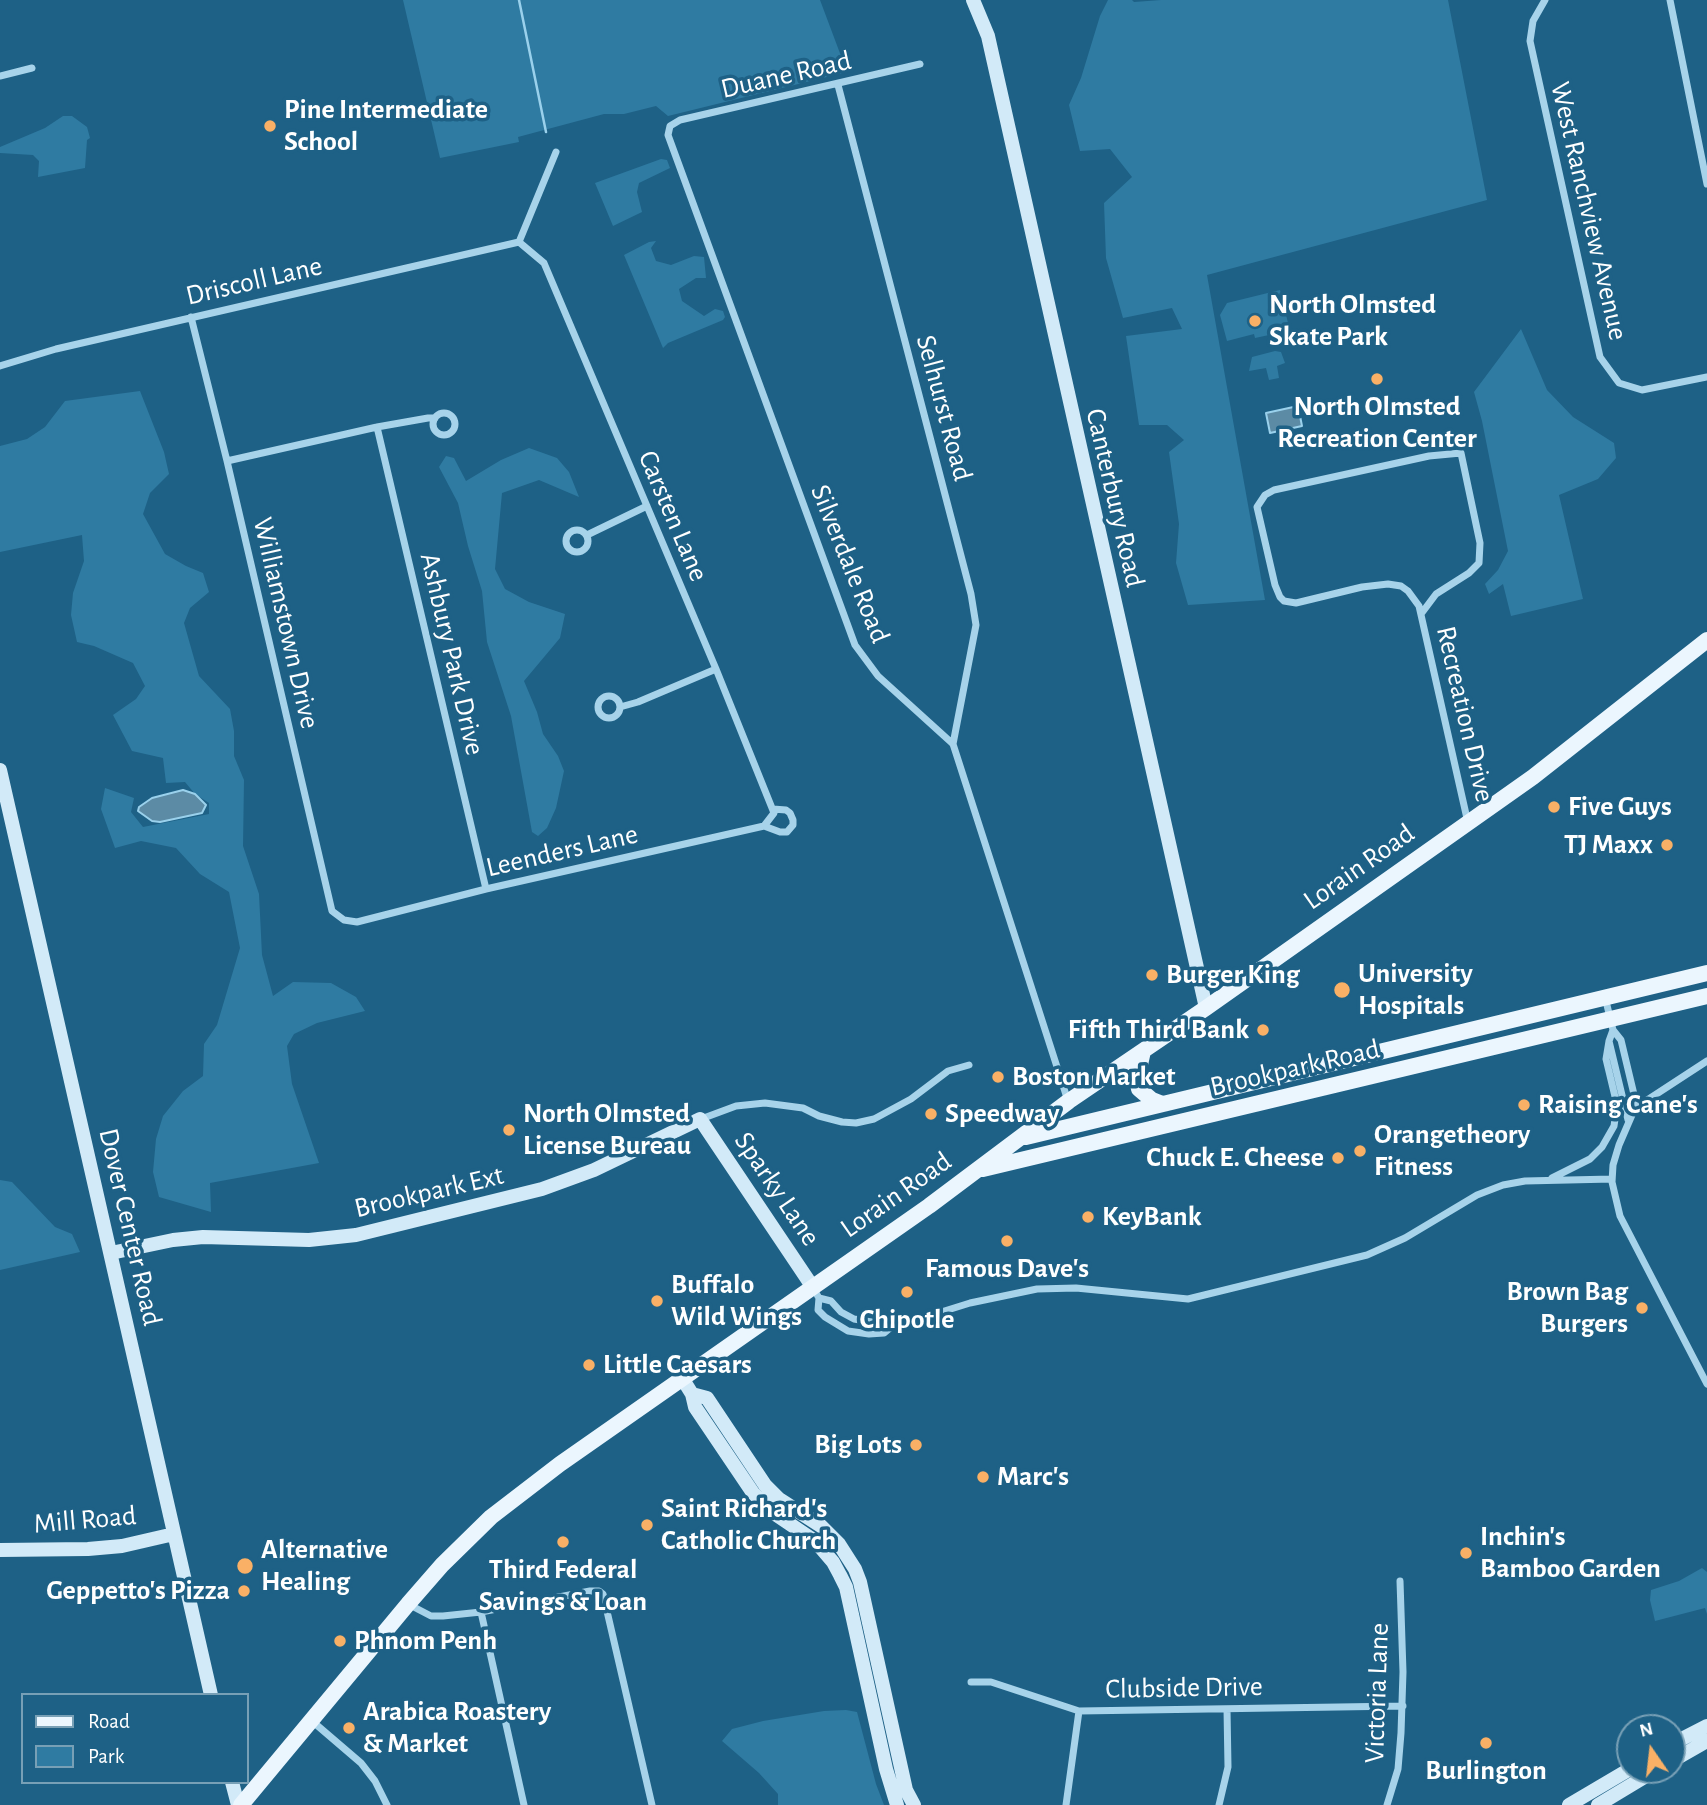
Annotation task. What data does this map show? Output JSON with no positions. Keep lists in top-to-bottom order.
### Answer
{
  "streets": {
    "main road": ["Lorain Road", "Brookpark Road"],
    "street": [
      "Duane Road",
      "West Ranchview Avenue",
      "Driscoll Lane",
      "Selhurst Road",
      "Canterbury Road",
      "Carsten Lane",
      "Silverdale Road",
      "Williamstown Drive",
      "Ashbury Park Drive",
      "Recreation Drive",
      "Leenders Lane",
      "Sparky Lane",
      "Brookpark Ext",
      "Dover Center Road",
      "Mill Road",
      "Clubside Drive",
      "Victoria Lane"
    ]
  },
  "crossings": [
    ["Duane Road", "Selhurst Road"],
    ["Duane Road", "Silverdale Road"],
    ["Driscoll Lane", "Carsten Lane"],
    ["Driscoll Lane", "Williamstown Drive"],
    ["Selhurst Road", "Silverdale Road"],
    ["Canterbury Road", "Lorain Road"],
    ["Carsten Lane", "Leenders Lane"],
    ["Silverdale Road", "Lorain Road"],
    ["Williamstown Drive", "Leenders Lane"],
    ["Ashbury Park Drive", "Leenders Lane"],
    ["Recreation Drive", "Lorain Road"],
    ["Lorain Road", "Brookpark Road"],
    ["Lorain Road", "Sparky Lane"],
    ["Sparky Lane", "Brookpark Ext"],
    ["Brookpark Ext", "Dover Center Road"],
    ["Dover Center Road", "Mill Road"],
    ["Clubside Drive", "Victoria Lane"]
  ],
  "places": [
    "Pine Intermediate School",
    "North Olmsted Skate Park",
    "North Olmsted Recreation Center",
    "Five Guys",
    "TJ Maxx",
    "Burger King",
    "University Hospitals",
    "Fifth Third Bank",
    "Boston Market",
    "Raising Cane's",
    "Speedway",
    "North Olmsted License Bureau",
    "Orangetheory Fitness",
    "Chuck E. Cheese",
    "KeyBank",
    "Famous Dave's",
    "Chipotle",
    "Buffalo Wild Wings",
    "Brown Bag Burgers",
    "Little Caesars",
    "Big Lots",
    "Marc's",
    "Saint Richard's Catholic Church",
    "Third Federal Savings & Loan",
    "Inchin's Bamboo Garden",
    "Alternative Healing",
    "Geppetto's Pizza",
    "Phnom Penh",
    "Arabica Roastery & Market",
    "Burlington"
  ],
  "legend": ["Road", "Park"],
  "north": "top"
}
